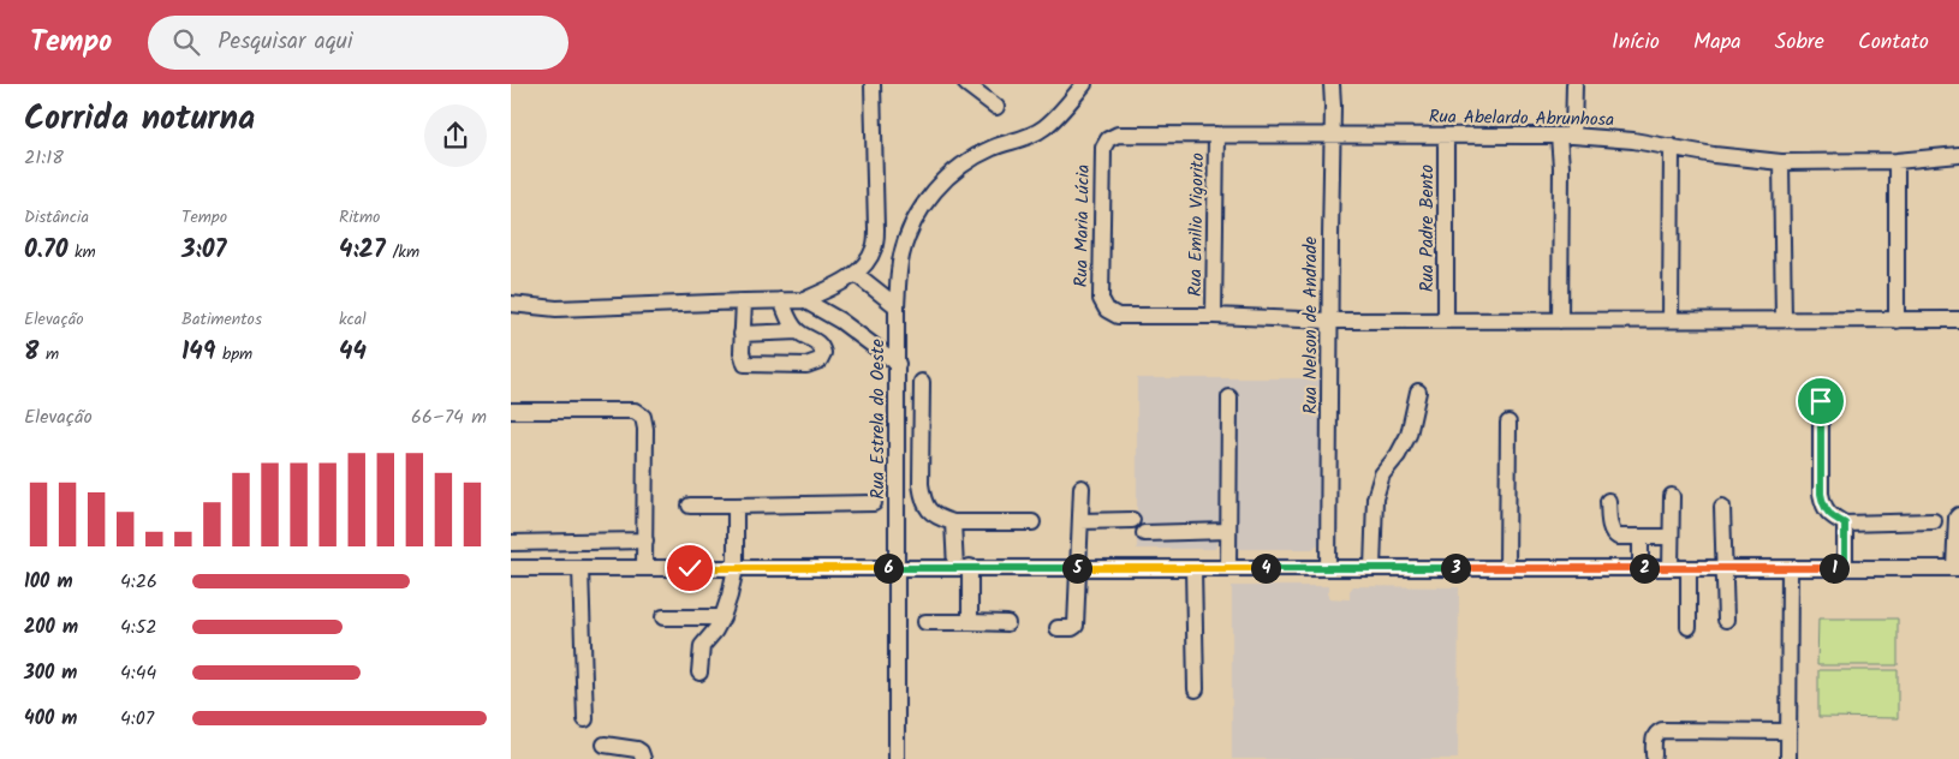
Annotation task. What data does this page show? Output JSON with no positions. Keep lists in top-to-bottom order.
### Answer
{
  "streets": {
    "street": [
      "Rua Abelardo Abrunhosa",
      "Rua Emilio Vigorito",
      "Rua Maria Lúcia",
      "Rua Padre Bento",
      "Rua Nelson de Andrade",
      "Rua Estrela do Oeste"
    ]
  },
  "crossings": [
    ["Rua Abelardo Abrunhosa", "Rua Emilio Vigorito"],
    ["Rua Abelardo Abrunhosa", "Rua Maria Lúcia"],
    ["Rua Abelardo Abrunhosa", "Rua Padre Bento"],
    ["Rua Abelardo Abrunhosa", "Rua Nelson de Andrade"],
    ["Rua Emilio Vigorito", "Rua Maria Lúcia"]
  ],
  "page": {
    "header": "Tempo",
    "search": "Pesquisar aqui",
    "nav": [
      "Início",
      "Mapa",
      "Sobre",
      "Contato"
    ],
    "heading": ["Corrida noturna", "21:18"],
    "stats": [
      ["Distância", "0.70 km"],
      ["Tempo", "3:07"],
      ["Ritmo", "4:27 /km"],
      ["Elevação", "8 m"],
      ["Batimentos", "149 bpm"],
      ["kcal", "44"]
    ],
    "chart": ["Elevação", "66–74 m"],
    "pins": [
      "1",
      "2",
      "3",
      "4",
      "5",
      "6"
    ],
    "list": [
      {
        "name": "100 m",
        "note": "4:26"
      },
      {
        "name": "200 m",
        "note": "4:52"
      },
      {
        "name": "300 m",
        "note": "4:44"
      },
      {
        "name": "400 m",
        "note": "4:07"
      }
    ]
  }
}
